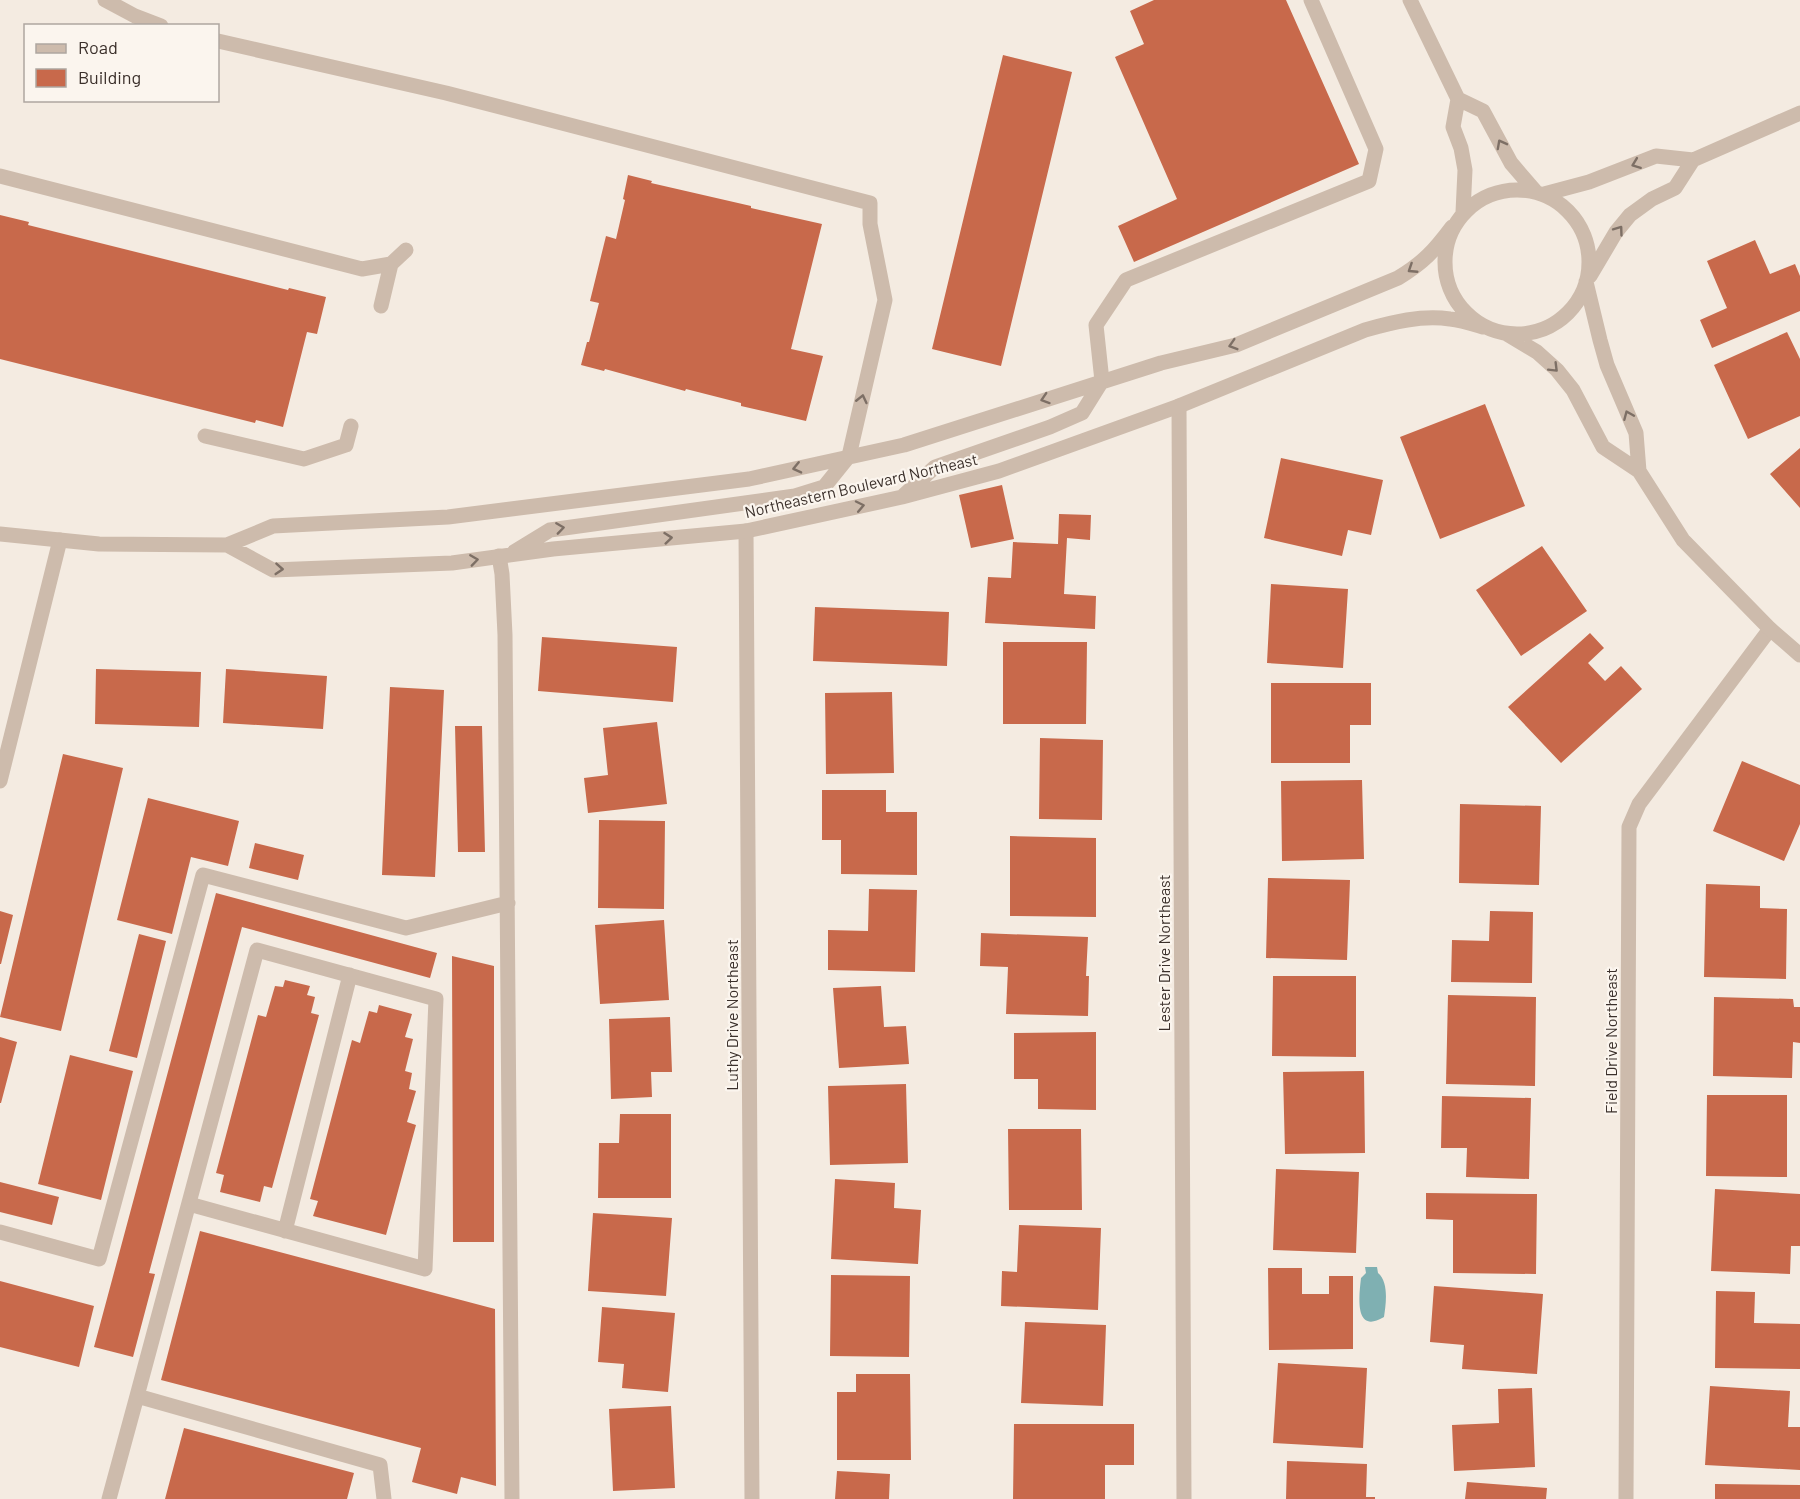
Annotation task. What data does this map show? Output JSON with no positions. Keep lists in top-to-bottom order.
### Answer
{
  "streets": {
    "street": [
      "Northeastern Boulevard Northeast",
      "Lester Drive Northeast",
      "Luthy Drive Northeast",
      "Field Drive Northeast"
    ]
  },
  "crossings": [
    ["Northeastern Boulevard Northeast", "Lester Drive Northeast"],
    ["Northeastern Boulevard Northeast", "Luthy Drive Northeast"]
  ],
  "legend": ["Road", "Building"]
}
